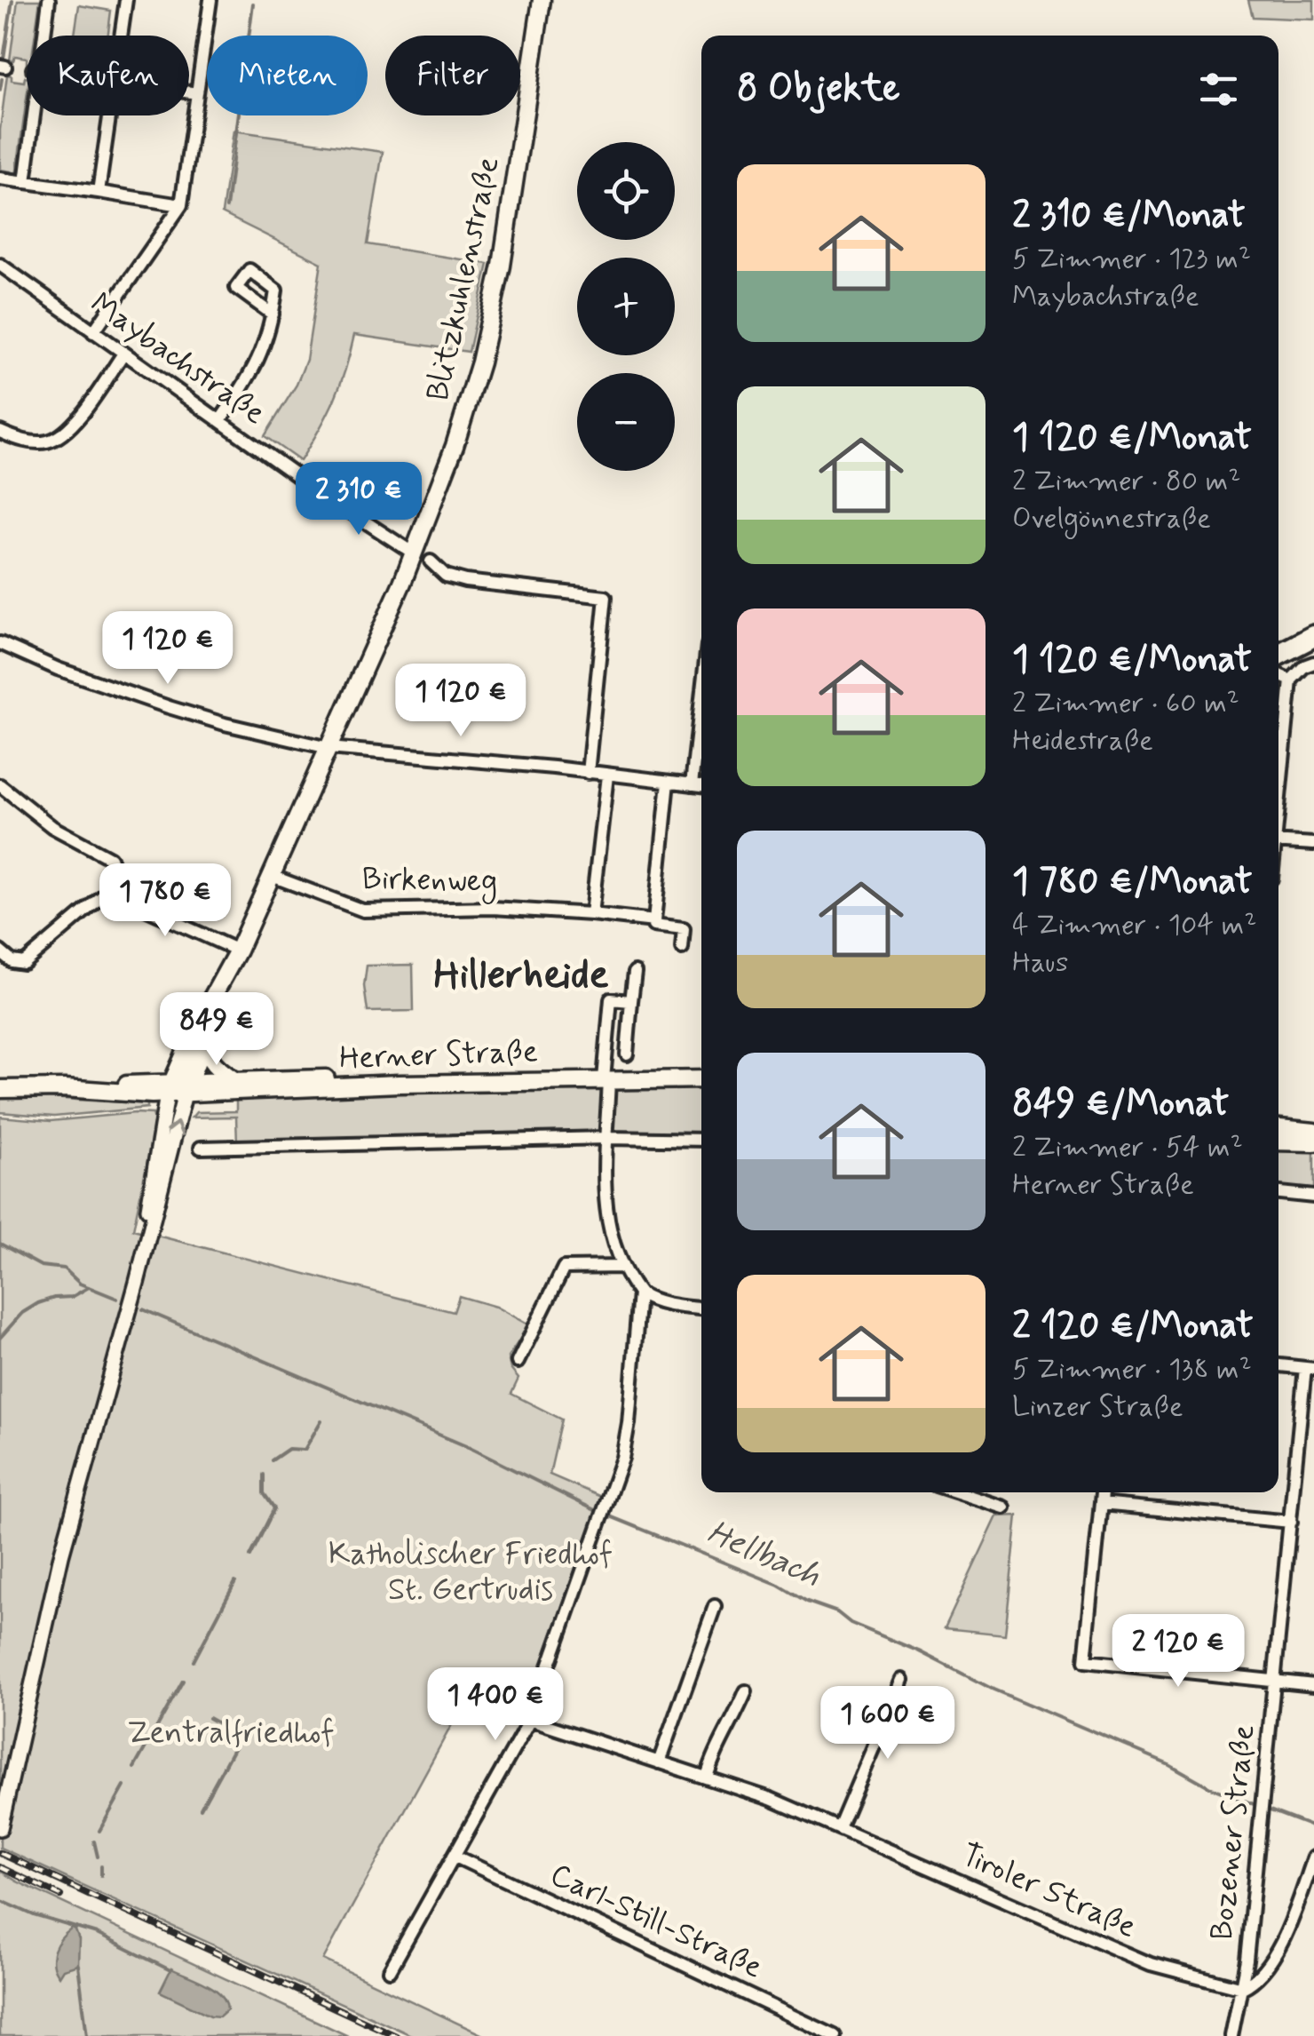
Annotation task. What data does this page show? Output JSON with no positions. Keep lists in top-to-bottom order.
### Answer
{
  "streets": {
    "main road": ["Blitzkuhlenstraße", "Herner Straße"],
    "street": [
      "Maybachstraße",
      "Birkenweg",
      "Bozener Straße",
      "Tiroler Straße",
      "Carl-Still-Straße"
    ]
  },
  "crossings": [
    ["Blitzkuhlenstraße", "Maybachstraße"],
    ["Blitzkuhlenstraße", "Birkenweg"],
    ["Blitzkuhlenstraße", "Herner Straße"],
    ["Bozener Straße", "Tiroler Straße"]
  ],
  "districts": ["Hillerheide"],
  "water": ["Hellbach"],
  "parks": ["Katholischer Friedhof St. Gertrudis", "Zentralfriedhof"],
  "page": {
    "chip": ["Kaufen", "Mieten", "Filter"],
    "heading": "8 Objekte",
    "map_buttons": ["+", "−"],
    "list": [
      {
        "name": "2 310 €/Monat",
        "note": "5 Zimmer · 123 m² · Maybachstraße"
      },
      {
        "name": "1 120 €/Monat",
        "note": "2 Zimmer · 80 m² · Ovelgönnestraße"
      },
      {
        "name": "1 120 €/Monat",
        "note": "2 Zimmer · 60 m² · Heidestraße"
      },
      {
        "name": "1 780 €/Monat",
        "note": "4 Zimmer · 104 m² · Haus"
      },
      {
        "name": "849 €/Monat",
        "note": "2 Zimmer · 54 m² · Herner Straße"
      },
      {
        "name": "2 120 €/Monat",
        "note": "5 Zimmer · 138 m² · Linzer Straße"
      }
    ],
    "price": [
      "2 310 €",
      "1 120 €",
      "1 120 €",
      "1 780 €",
      "849 €",
      "2 120 €",
      "1 400 €",
      "1 600 €"
    ]
  }
}
